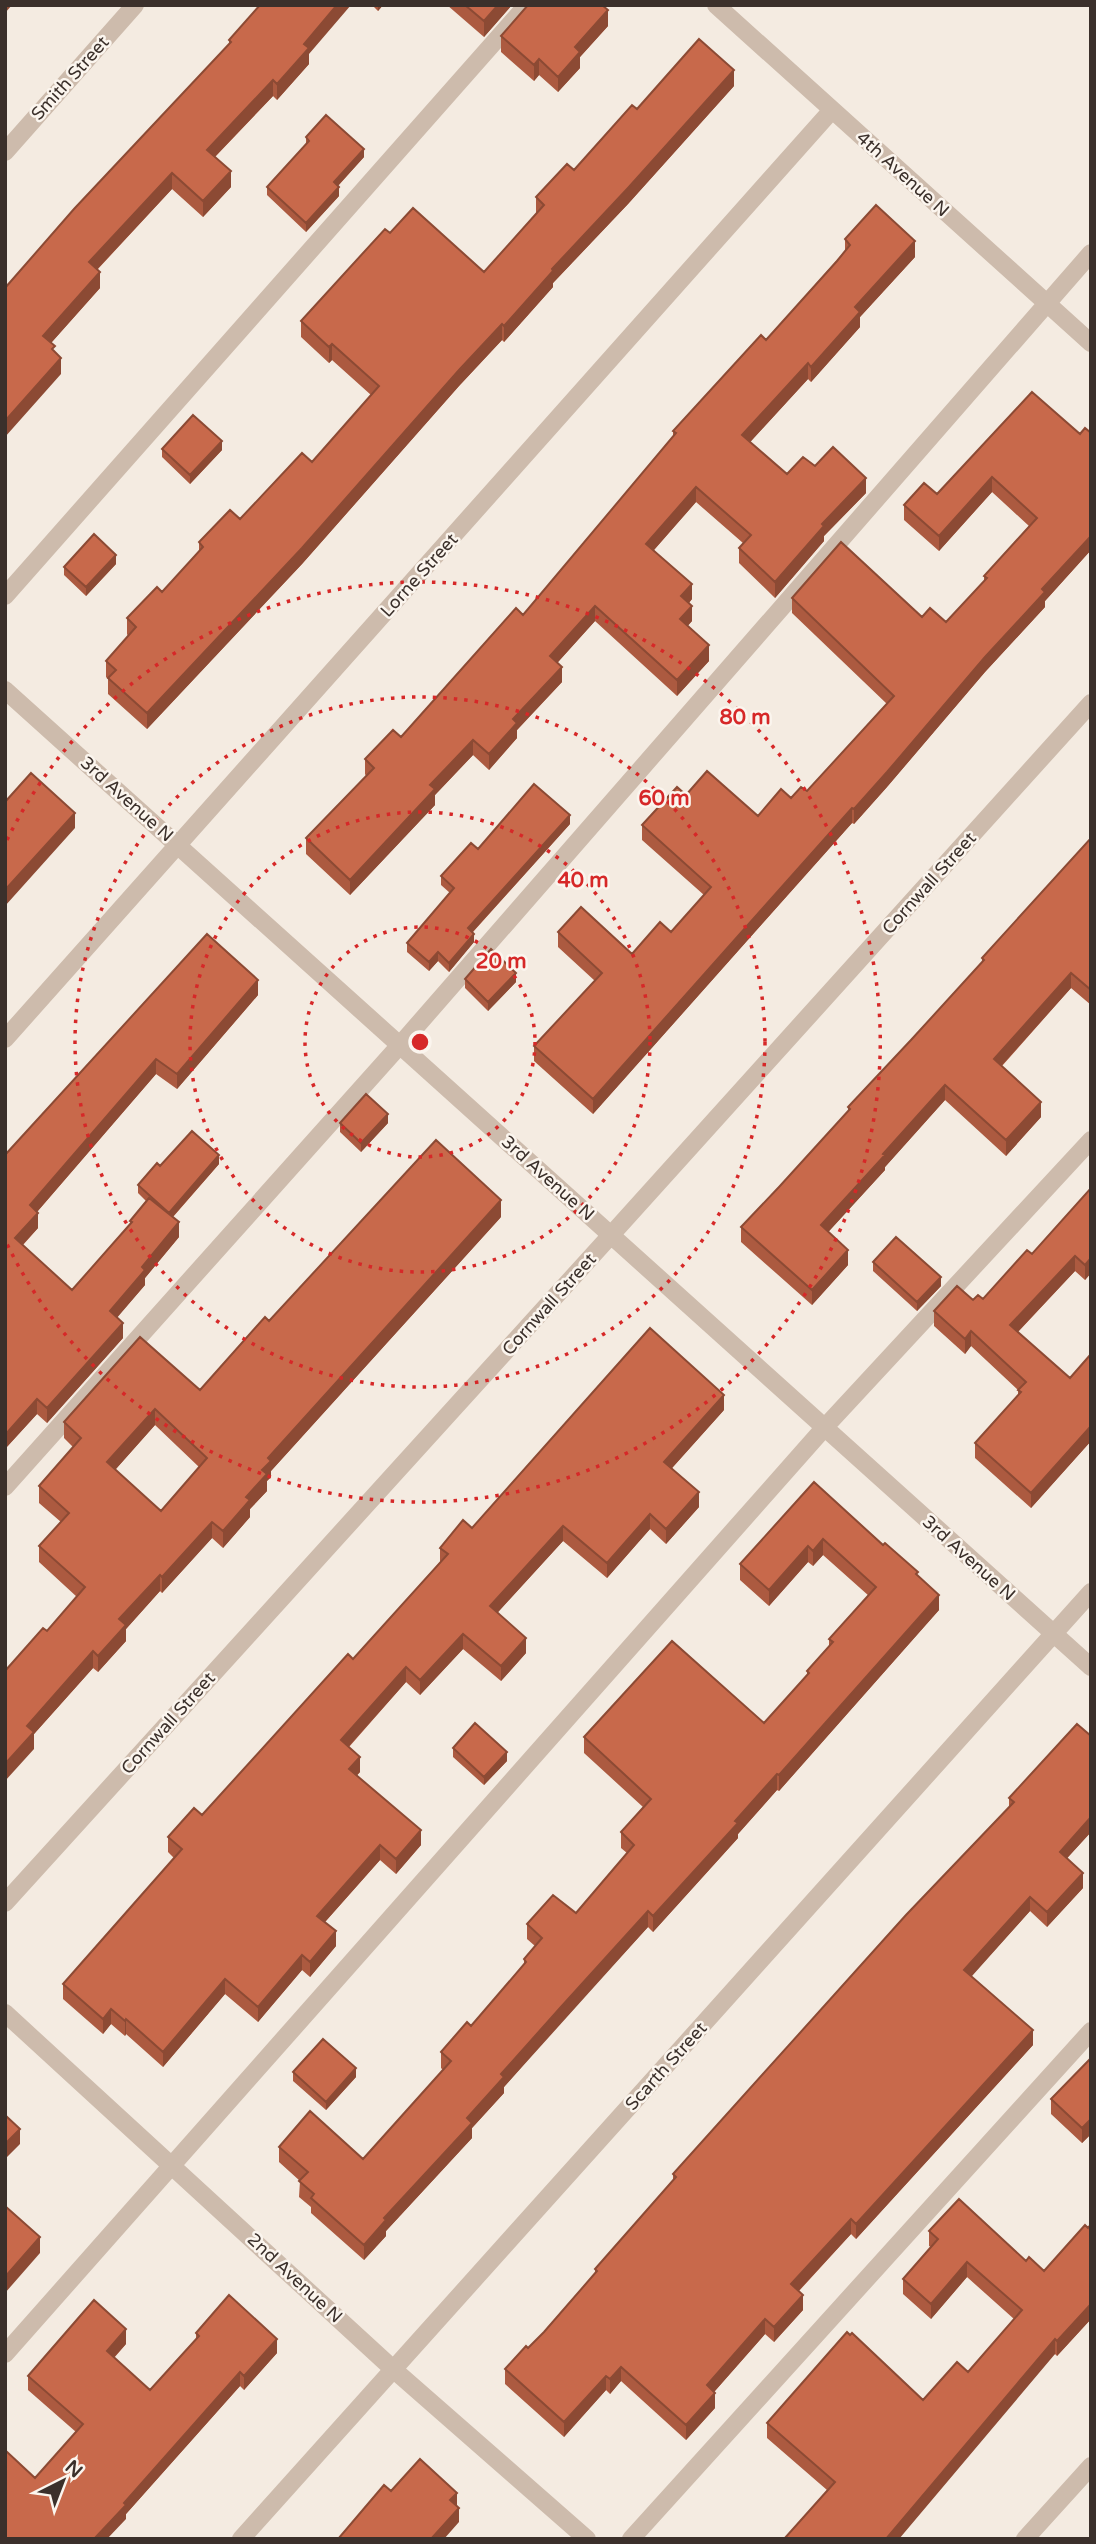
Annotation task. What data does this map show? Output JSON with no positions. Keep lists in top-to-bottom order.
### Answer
{
  "streets": {
    "street": [
      "Smith Street",
      "4th Avenue N",
      "Lorne Street",
      "3rd Avenue N",
      "Cornwall Street",
      "Scarth Street",
      "2nd Avenue N"
    ]
  },
  "crossings": [
    ["4th Avenue N", "Lorne Street"],
    ["Lorne Street", "3rd Avenue N"],
    ["3rd Avenue N", "Cornwall Street"],
    ["3rd Avenue N", "Scarth Street"],
    ["Scarth Street", "2nd Avenue N"]
  ],
  "north": "top right",
  "rings": [
    "80 m",
    "60 m",
    "40 m",
    "20 m"
  ]
}
